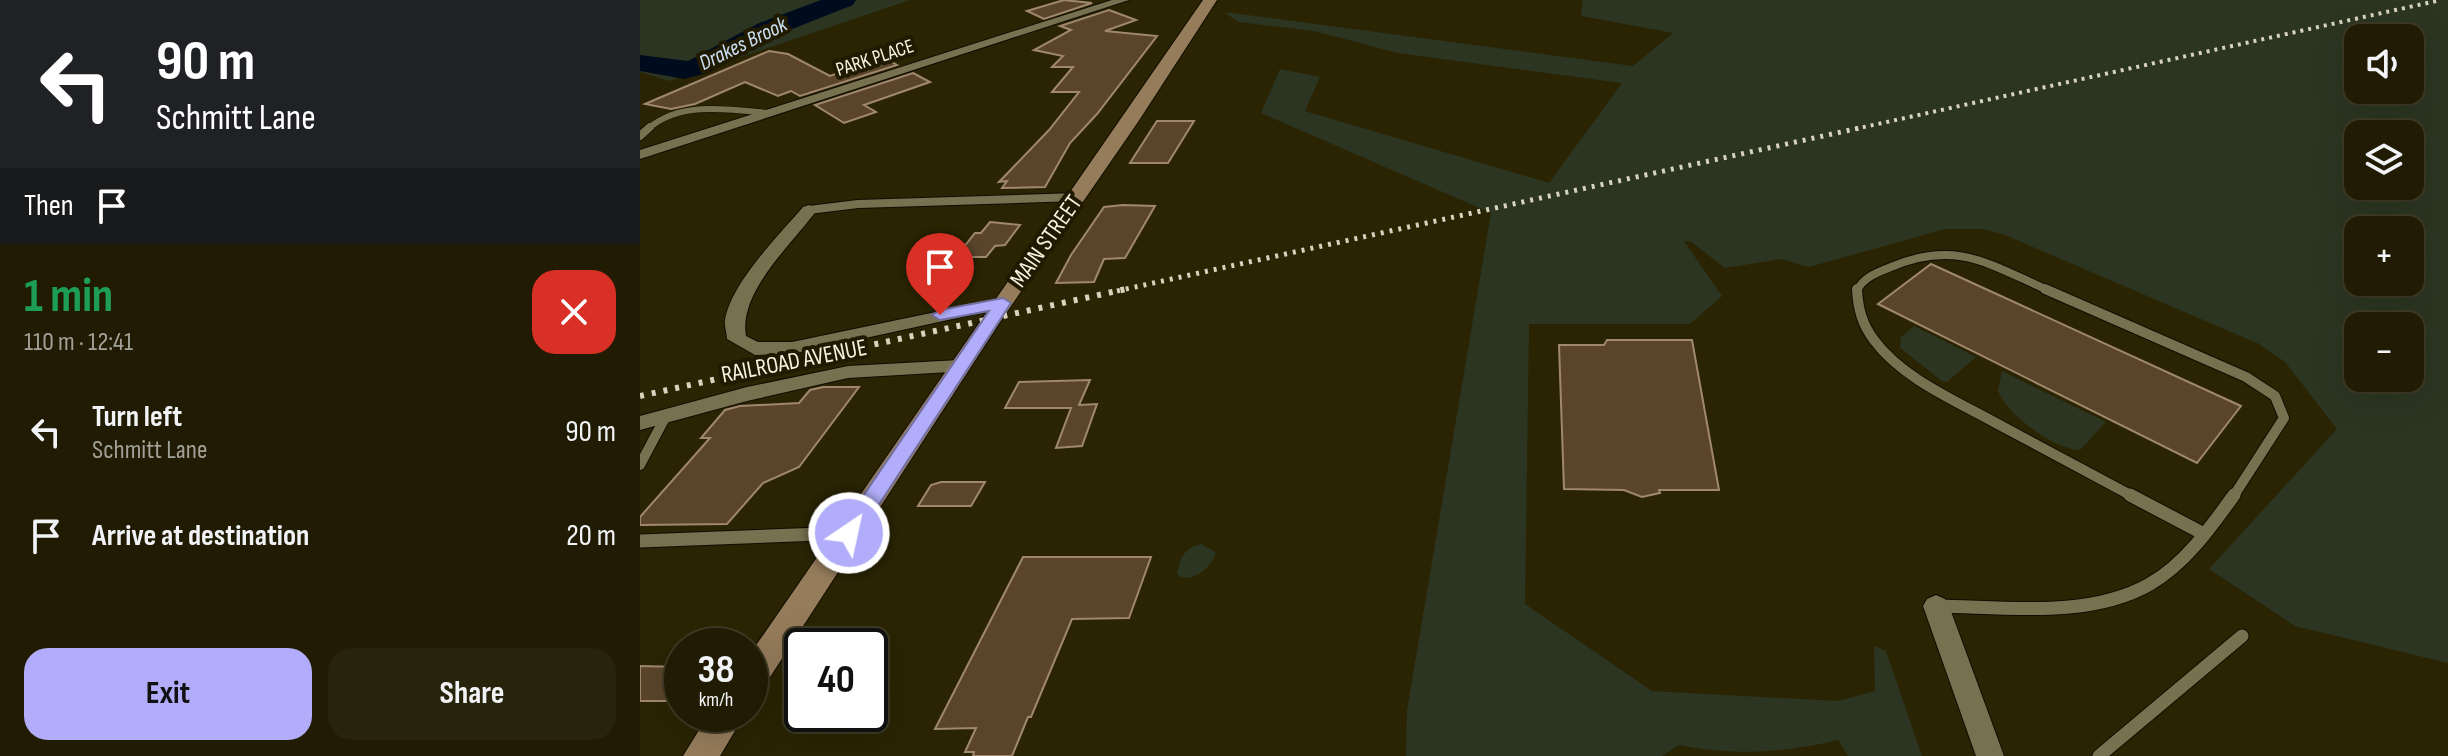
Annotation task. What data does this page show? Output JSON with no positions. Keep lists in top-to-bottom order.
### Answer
{
  "streets": {
    "street": ["PARK PLACE", "MAIN STREET", "RAILROAD AVENUE"]
  },
  "crossings": [
    ["MAIN STREET", "RAILROAD AVENUE"]
  ],
  "water": ["Drakes Brook"],
  "page": {
    "turn": ["90 m", "Schmitt Lane"],
    "map_buttons": ["+", "−"],
    "then": "Then",
    "heading": ["1 min", "110 m · 12:41"],
    "list": [
      {
        "name": "Turn left",
        "note": "Schmitt Lane",
        "value": "90 m"
      },
      {
        "name": "Arrive at destination",
        "value": "20 m"
      }
    ],
    "speed": "38 km/h",
    "limit": "40",
    "buttons": ["Exit", "Share"]
  }
}
